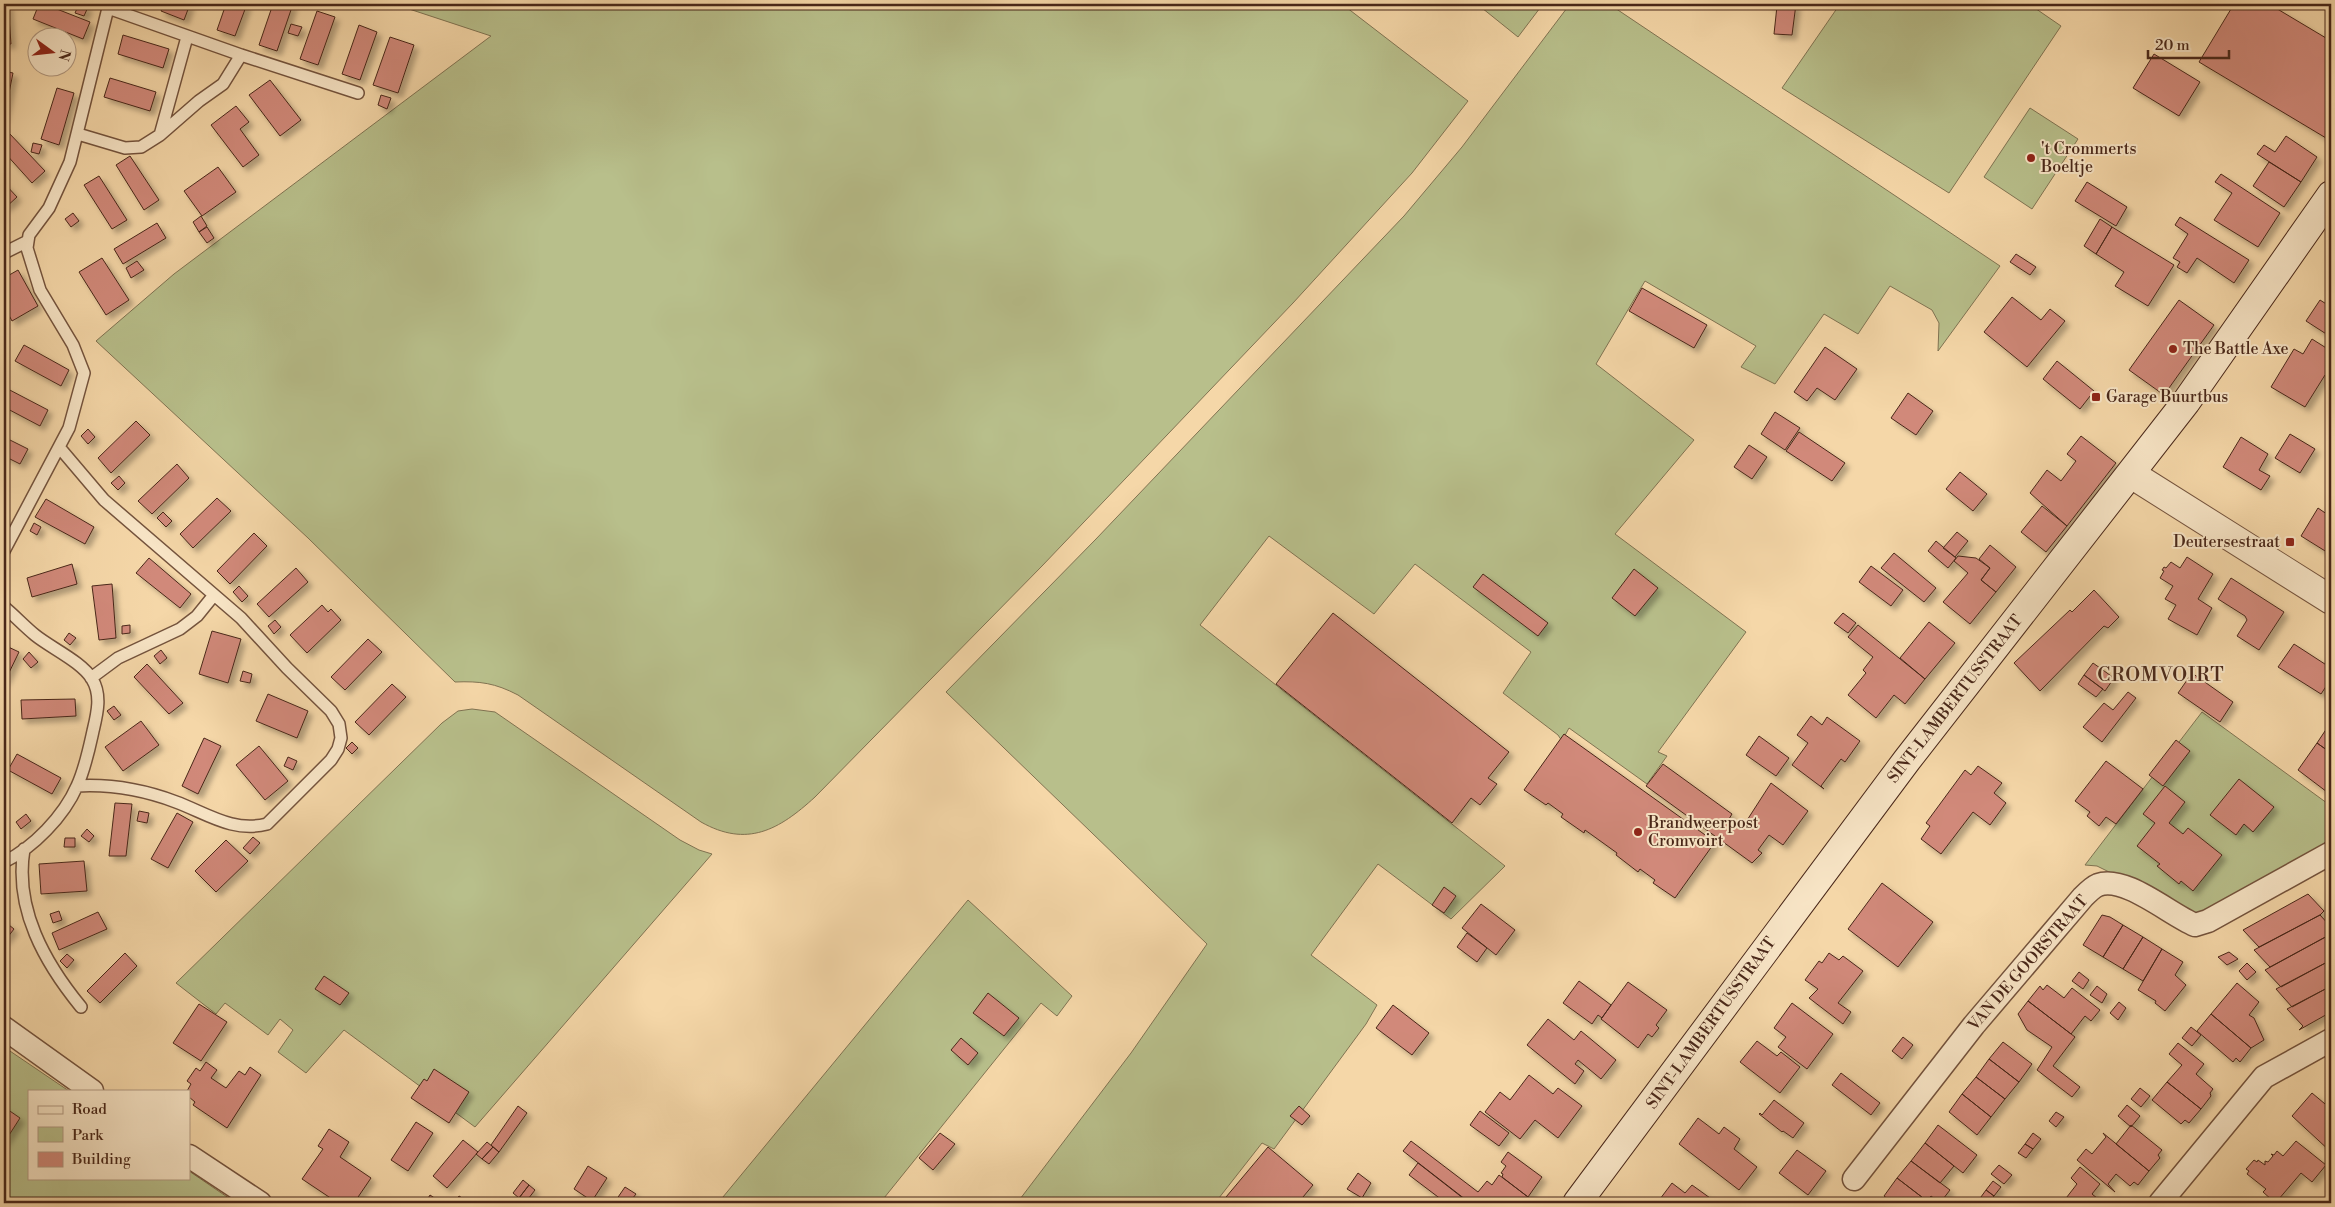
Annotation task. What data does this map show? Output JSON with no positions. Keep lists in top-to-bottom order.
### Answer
{
  "streets": {
    "main road": ["SINT-LAMBERTUSSTRAAT"],
    "street": ["VAN DE GOORSTRAAT"]
  },
  "districts": ["CROMVOIRT"],
  "places": {
    "other": ["'t Crommerts Boeltje", "The Battle Axe", "Brandweerpost Cromvoirt"],
    "transit": ["Garage Buurtbus", "Deutersestraat"]
  },
  "legend": ["Road", "Park", "Building"],
  "scale_bar": "20 m",
  "north": "right"
}
